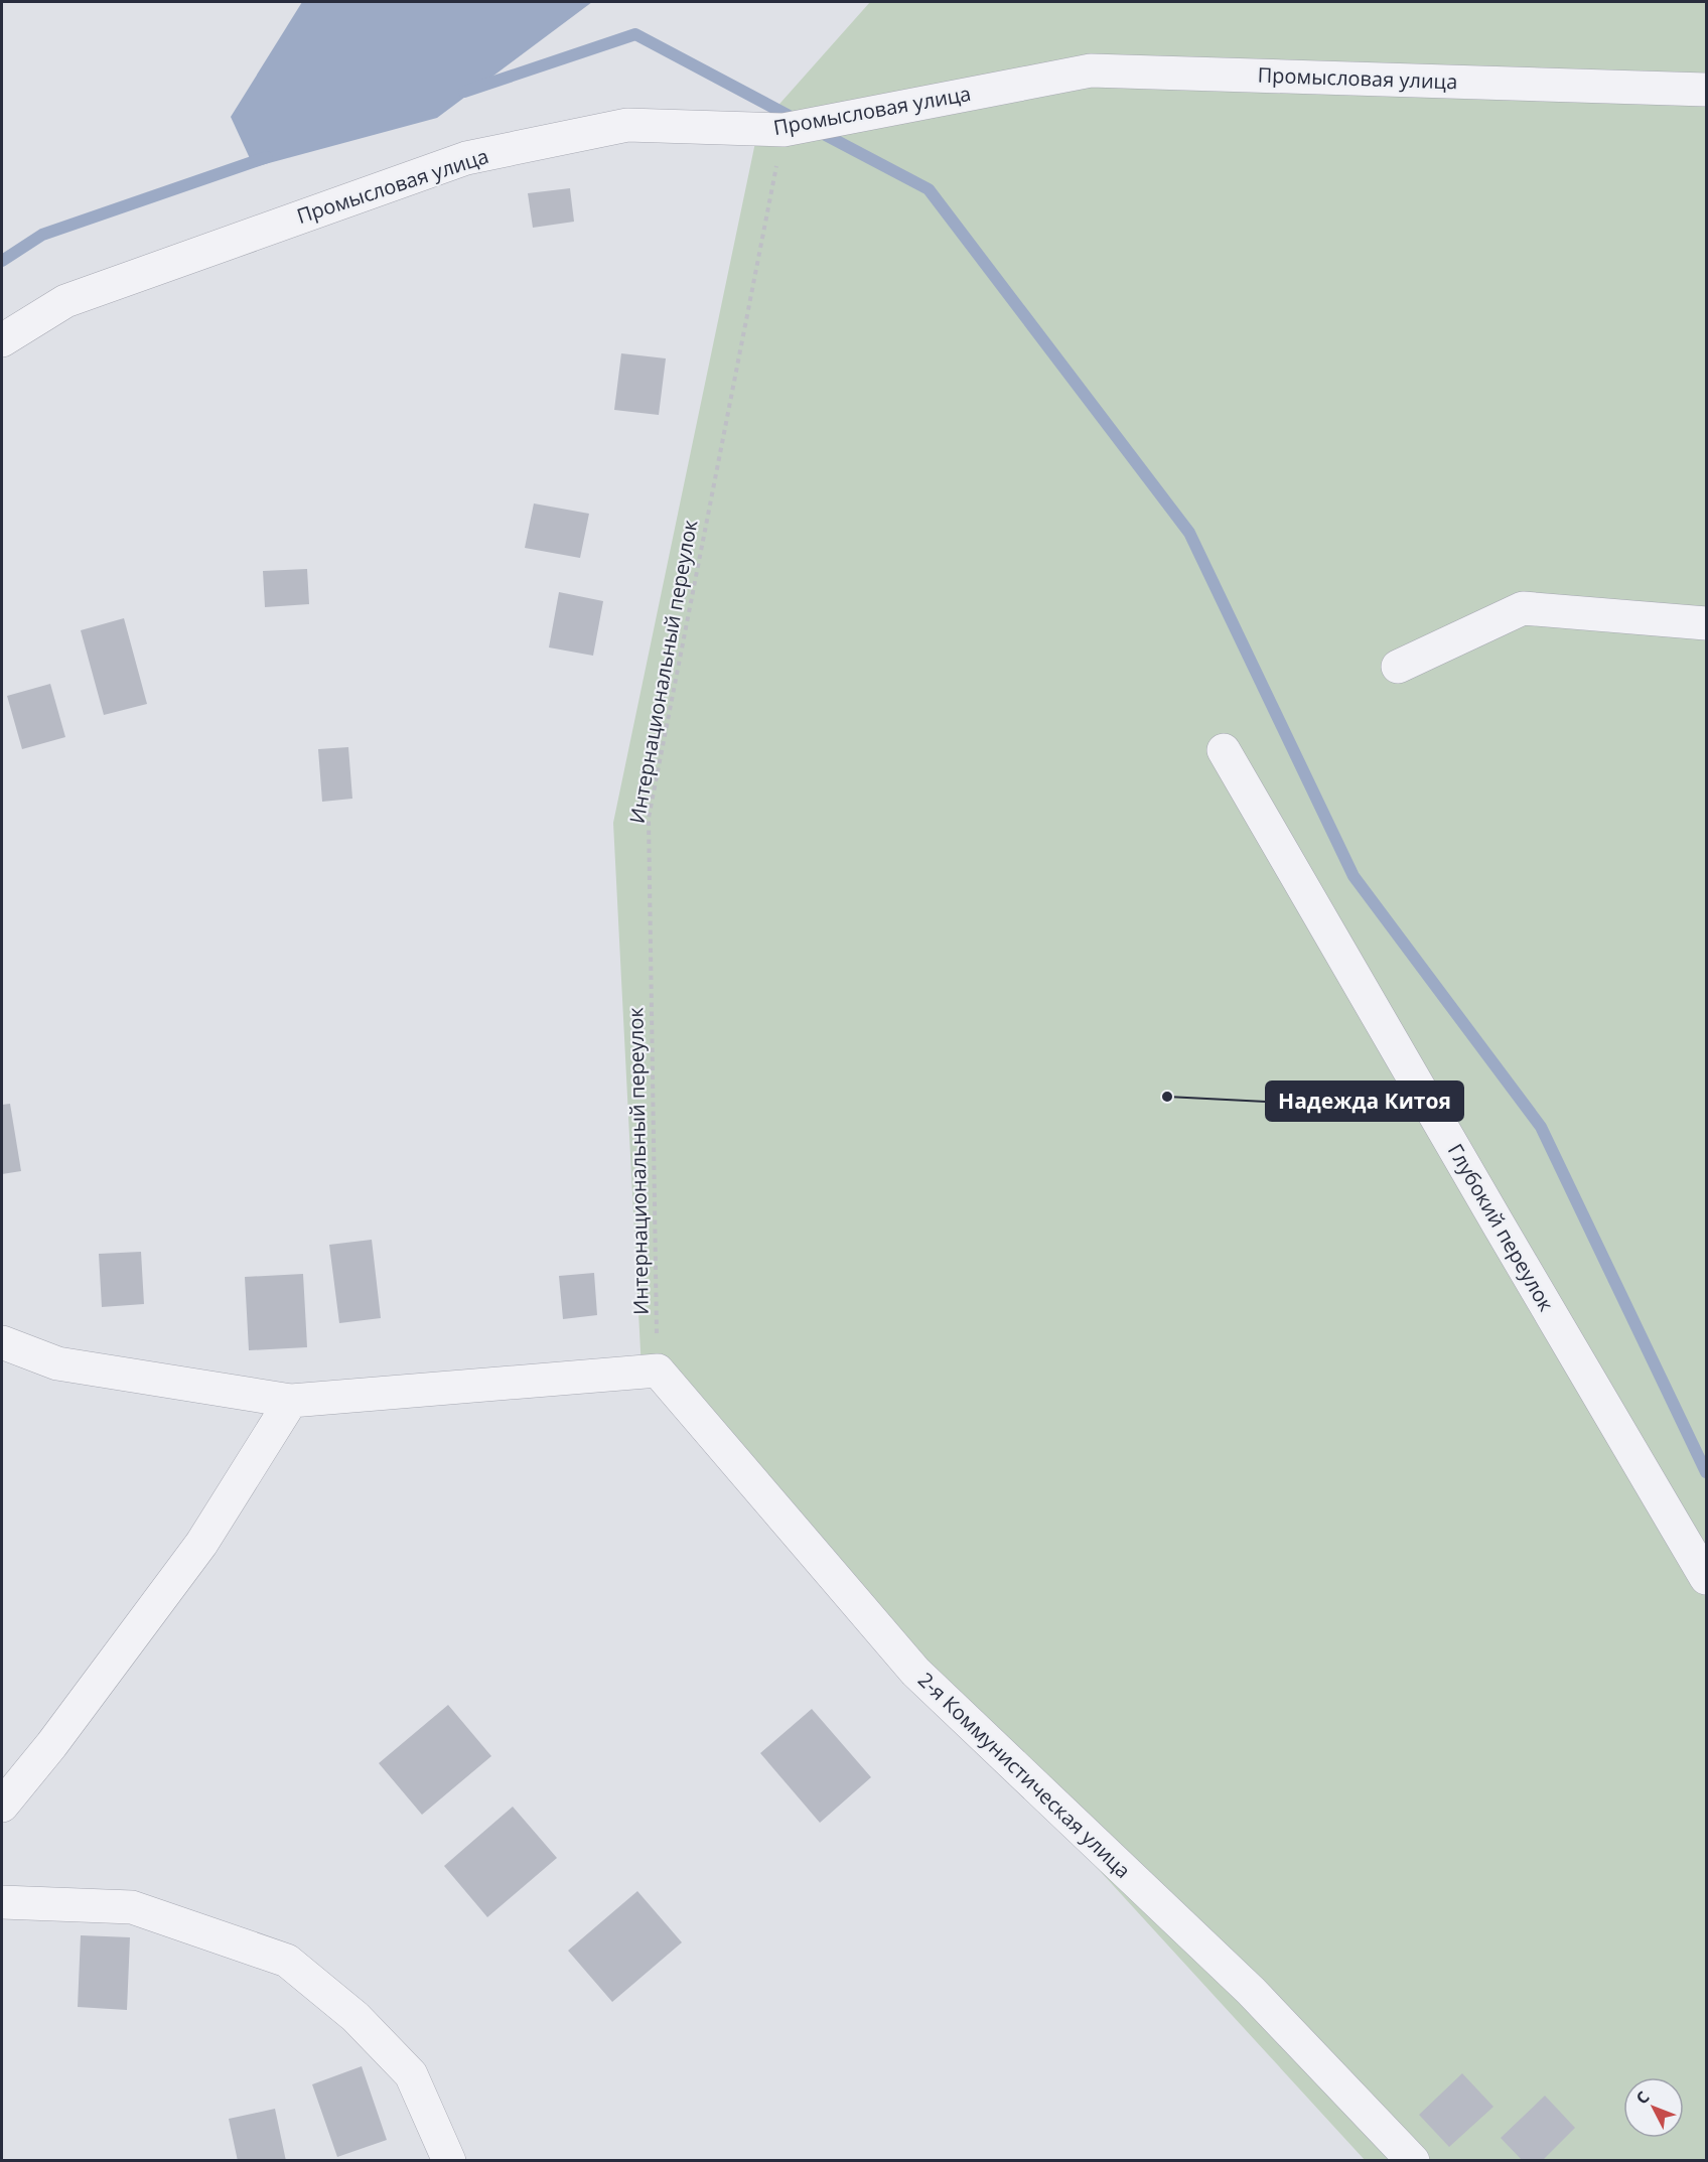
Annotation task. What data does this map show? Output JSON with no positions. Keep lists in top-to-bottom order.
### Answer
{
  "streets": {
    "street": ["Промысловая улица", "Глубокий переулок", "2-я Коммунистическая улица"],
    "path": ["Интернациональный переулок"]
  },
  "crossings": [
    ["Промысловая улица", "Интернациональный переулок"],
    ["Интернациональный переулок", "2-я Коммунистическая улица"]
  ],
  "places": ["Надежда Китоя"],
  "north": "top left"
}
